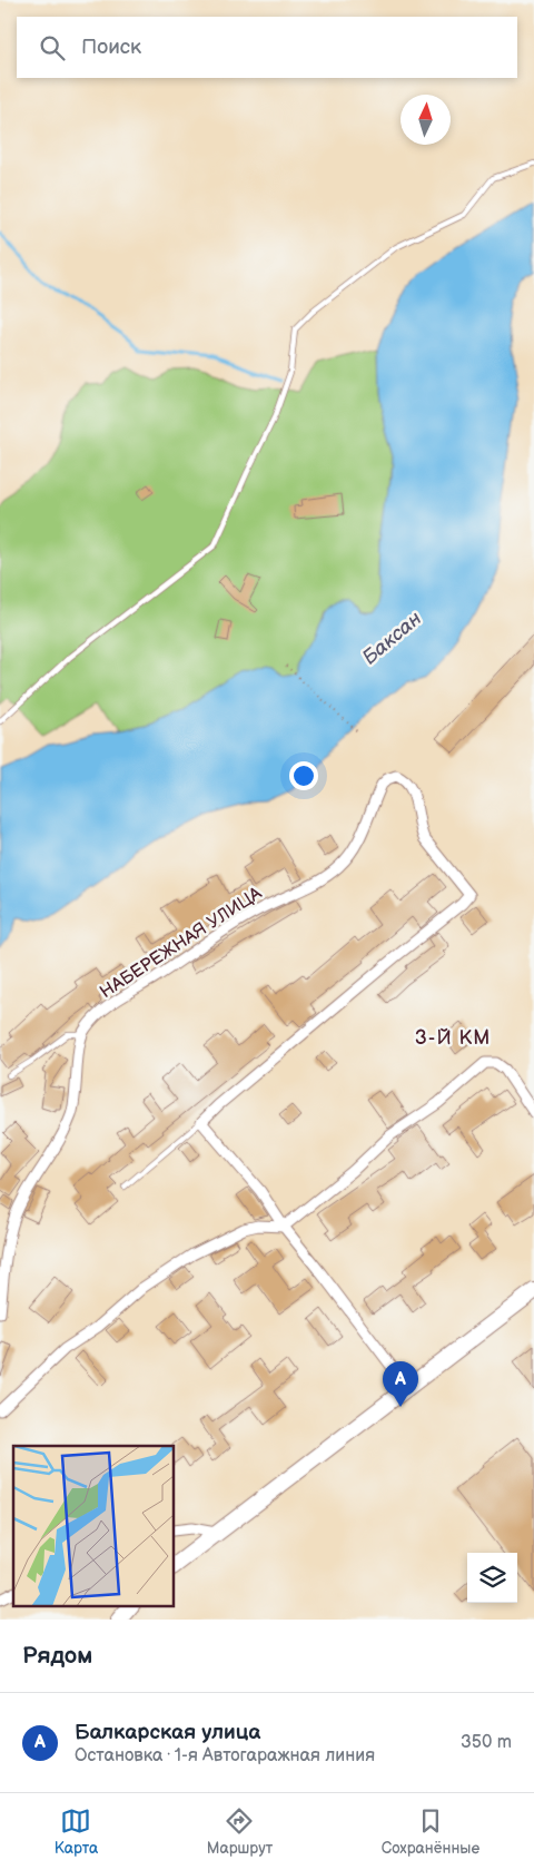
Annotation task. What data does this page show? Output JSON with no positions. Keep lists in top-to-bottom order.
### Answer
{
  "streets": {
    "street": ["НАБЕРЕЖНАЯ УЛИЦА"]
  },
  "districts": ["3-Й КМ"],
  "water": ["Баксан"],
  "north": "top",
  "page": {
    "search": "Поиск",
    "pins": "A",
    "heading": "Рядом",
    "list": [
      {
        "mark": "A",
        "name": "Балкарская улица",
        "note": "Остановка · 1-я Автогаражная линия",
        "value": "350 m"
      }
    ],
    "nav": ["Карта", "Маршрут", "Сохранённые"]
  }
}
